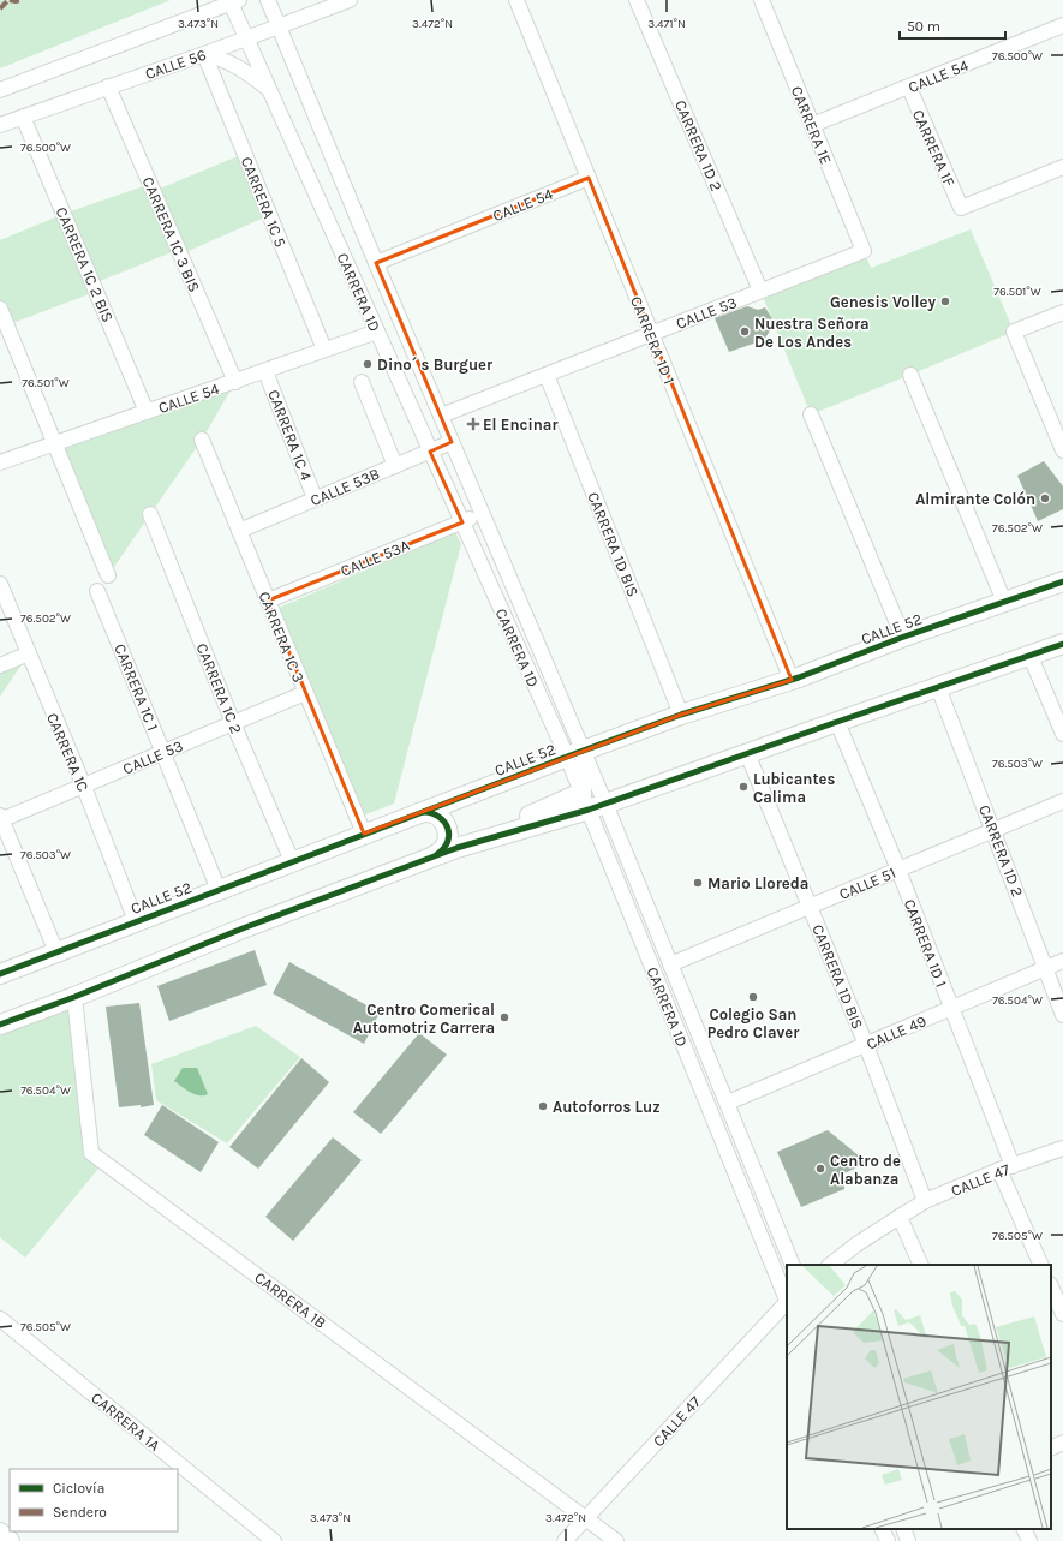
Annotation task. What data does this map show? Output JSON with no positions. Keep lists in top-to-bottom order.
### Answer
{
  "streets": {
    "main road": ["CALLE 52"],
    "street": [
      "CALLE 56",
      "CALLE 54",
      "CARRERA 1E",
      "CARRERA 1D 2",
      "CARRERA 1F",
      "CARRERA 1C 5",
      "CARRERA 1C 3 BIS",
      "CARRERA 1C 2 BIS",
      "CARRERA 1D",
      "CALLE 53",
      "CARRERA 1D 1",
      "CARRERA 1C 4",
      "CALLE 53B",
      "CARRERA 1D BIS",
      "CALLE 53A",
      "CARRERA 1C 3",
      "CARRERA 1C 1",
      "CARRERA 1C 2",
      "CARRERA 1C",
      "CALLE 51",
      "CALLE 49",
      "CALLE 47",
      "CARRERA 1B",
      "CARRERA 1A"
    ]
  },
  "crossings": [
    ["CALLE 56", "CARRERA 1C 5"],
    ["CALLE 56", "CARRERA 1C 3 BIS"],
    ["CALLE 56", "CARRERA 1C 2 BIS"],
    ["CALLE 56", "CARRERA 1D"],
    ["CALLE 54", "CARRERA 1E"],
    ["CALLE 54", "CARRERA 1F"],
    ["CALLE 54", "CARRERA 1C 5"],
    ["CALLE 54", "CARRERA 1C 3 BIS"],
    ["CALLE 54", "CARRERA 1C 2 BIS"],
    ["CALLE 54", "CARRERA 1D"],
    ["CALLE 54", "CARRERA 1D 1"],
    ["CALLE 54", "CARRERA 1C 4"],
    ["CARRERA 1E", "CALLE 53"],
    ["CARRERA 1D 2", "CALLE 53"],
    ["CARRERA 1D 2", "CALLE 51"],
    ["CARRERA 1D 2", "CALLE 49"],
    ["CARRERA 1D", "CALLE 53"],
    ["CARRERA 1D", "CALLE 53B"],
    ["CARRERA 1D", "CALLE 53A"],
    ["CARRERA 1D", "CALLE 52"],
    ["CARRERA 1D", "CALLE 51"],
    ["CARRERA 1D", "CALLE 49"],
    ["CALLE 53", "CARRERA 1D 1"],
    ["CALLE 53", "CARRERA 1D BIS"],
    ["CALLE 53", "CARRERA 1C 3"],
    ["CALLE 53", "CARRERA 1C 1"],
    ["CALLE 53", "CARRERA 1C 2"],
    ["CALLE 53", "CARRERA 1C"],
    ["CARRERA 1D 1", "CALLE 52"],
    ["CARRERA 1D 1", "CALLE 51"],
    ["CARRERA 1D 1", "CALLE 49"],
    ["CARRERA 1D 1", "CALLE 47"],
    ["CARRERA 1C 4", "CALLE 53B"],
    ["CALLE 53B", "CARRERA 1C 3"],
    ["CARRERA 1D BIS", "CALLE 52"],
    ["CARRERA 1D BIS", "CALLE 51"],
    ["CARRERA 1D BIS", "CALLE 49"],
    ["CARRERA 1D BIS", "CALLE 47"],
    ["CALLE 53A", "CARRERA 1C 3"],
    ["CALLE 52", "CARRERA 1C 3"],
    ["CALLE 52", "CARRERA 1C 1"],
    ["CALLE 52", "CARRERA 1C 2"],
    ["CALLE 52", "CARRERA 1C"],
    ["CALLE 47", "CARRERA 1B"]
  ],
  "places": {
    "other": [
      "Genesis Volley",
      "Nuestra Señora De Los Andes",
      "Dino´ s Burguer",
      "Almirante Colón",
      "Lubicantes Calima",
      "Mario Lloreda",
      "Colegio San Pedro Claver",
      "Centro Comerical Automotriz Carrera",
      "Autoforros Luz",
      "Centro de Alabanza"
    ],
    "health": ["El Encinar"]
  },
  "legend": ["Ciclovía", "Sendero"],
  "scale_bar": "50 m",
  "coordinates": [
    "3.473°N",
    "3.472°N",
    "3.471°N",
    "76.500°W",
    "76.501°W",
    "76.502°W",
    "76.503°W",
    "76.504°W",
    "76.505°W"
  ]
}
